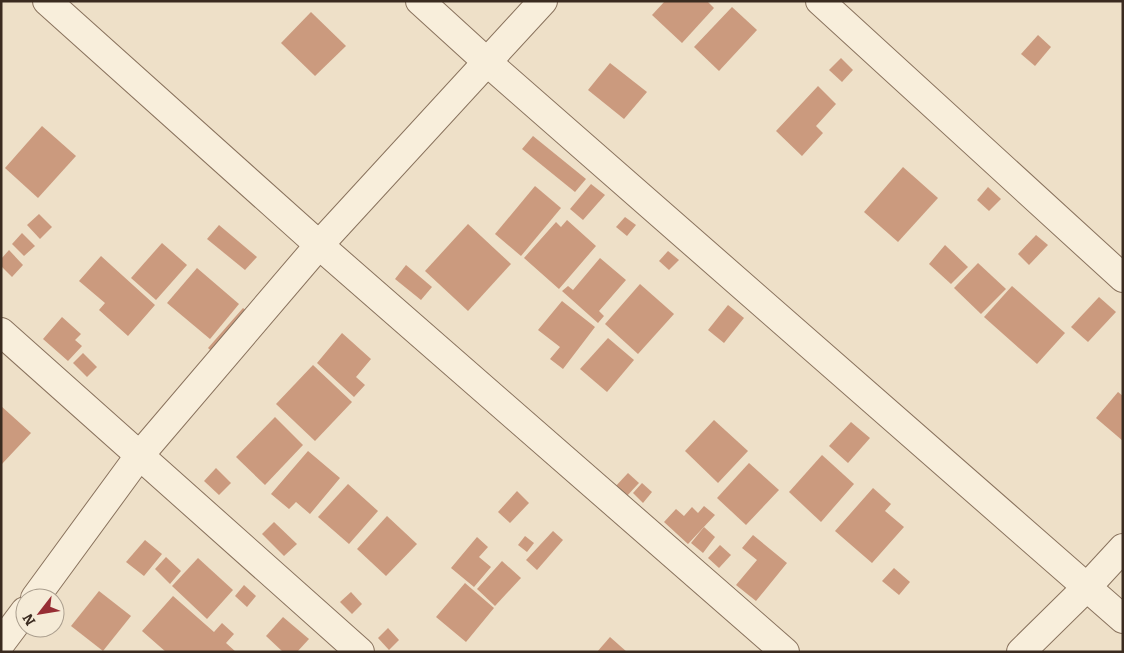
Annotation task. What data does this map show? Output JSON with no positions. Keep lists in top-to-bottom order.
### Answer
{
  "north": "bottom left"
}
